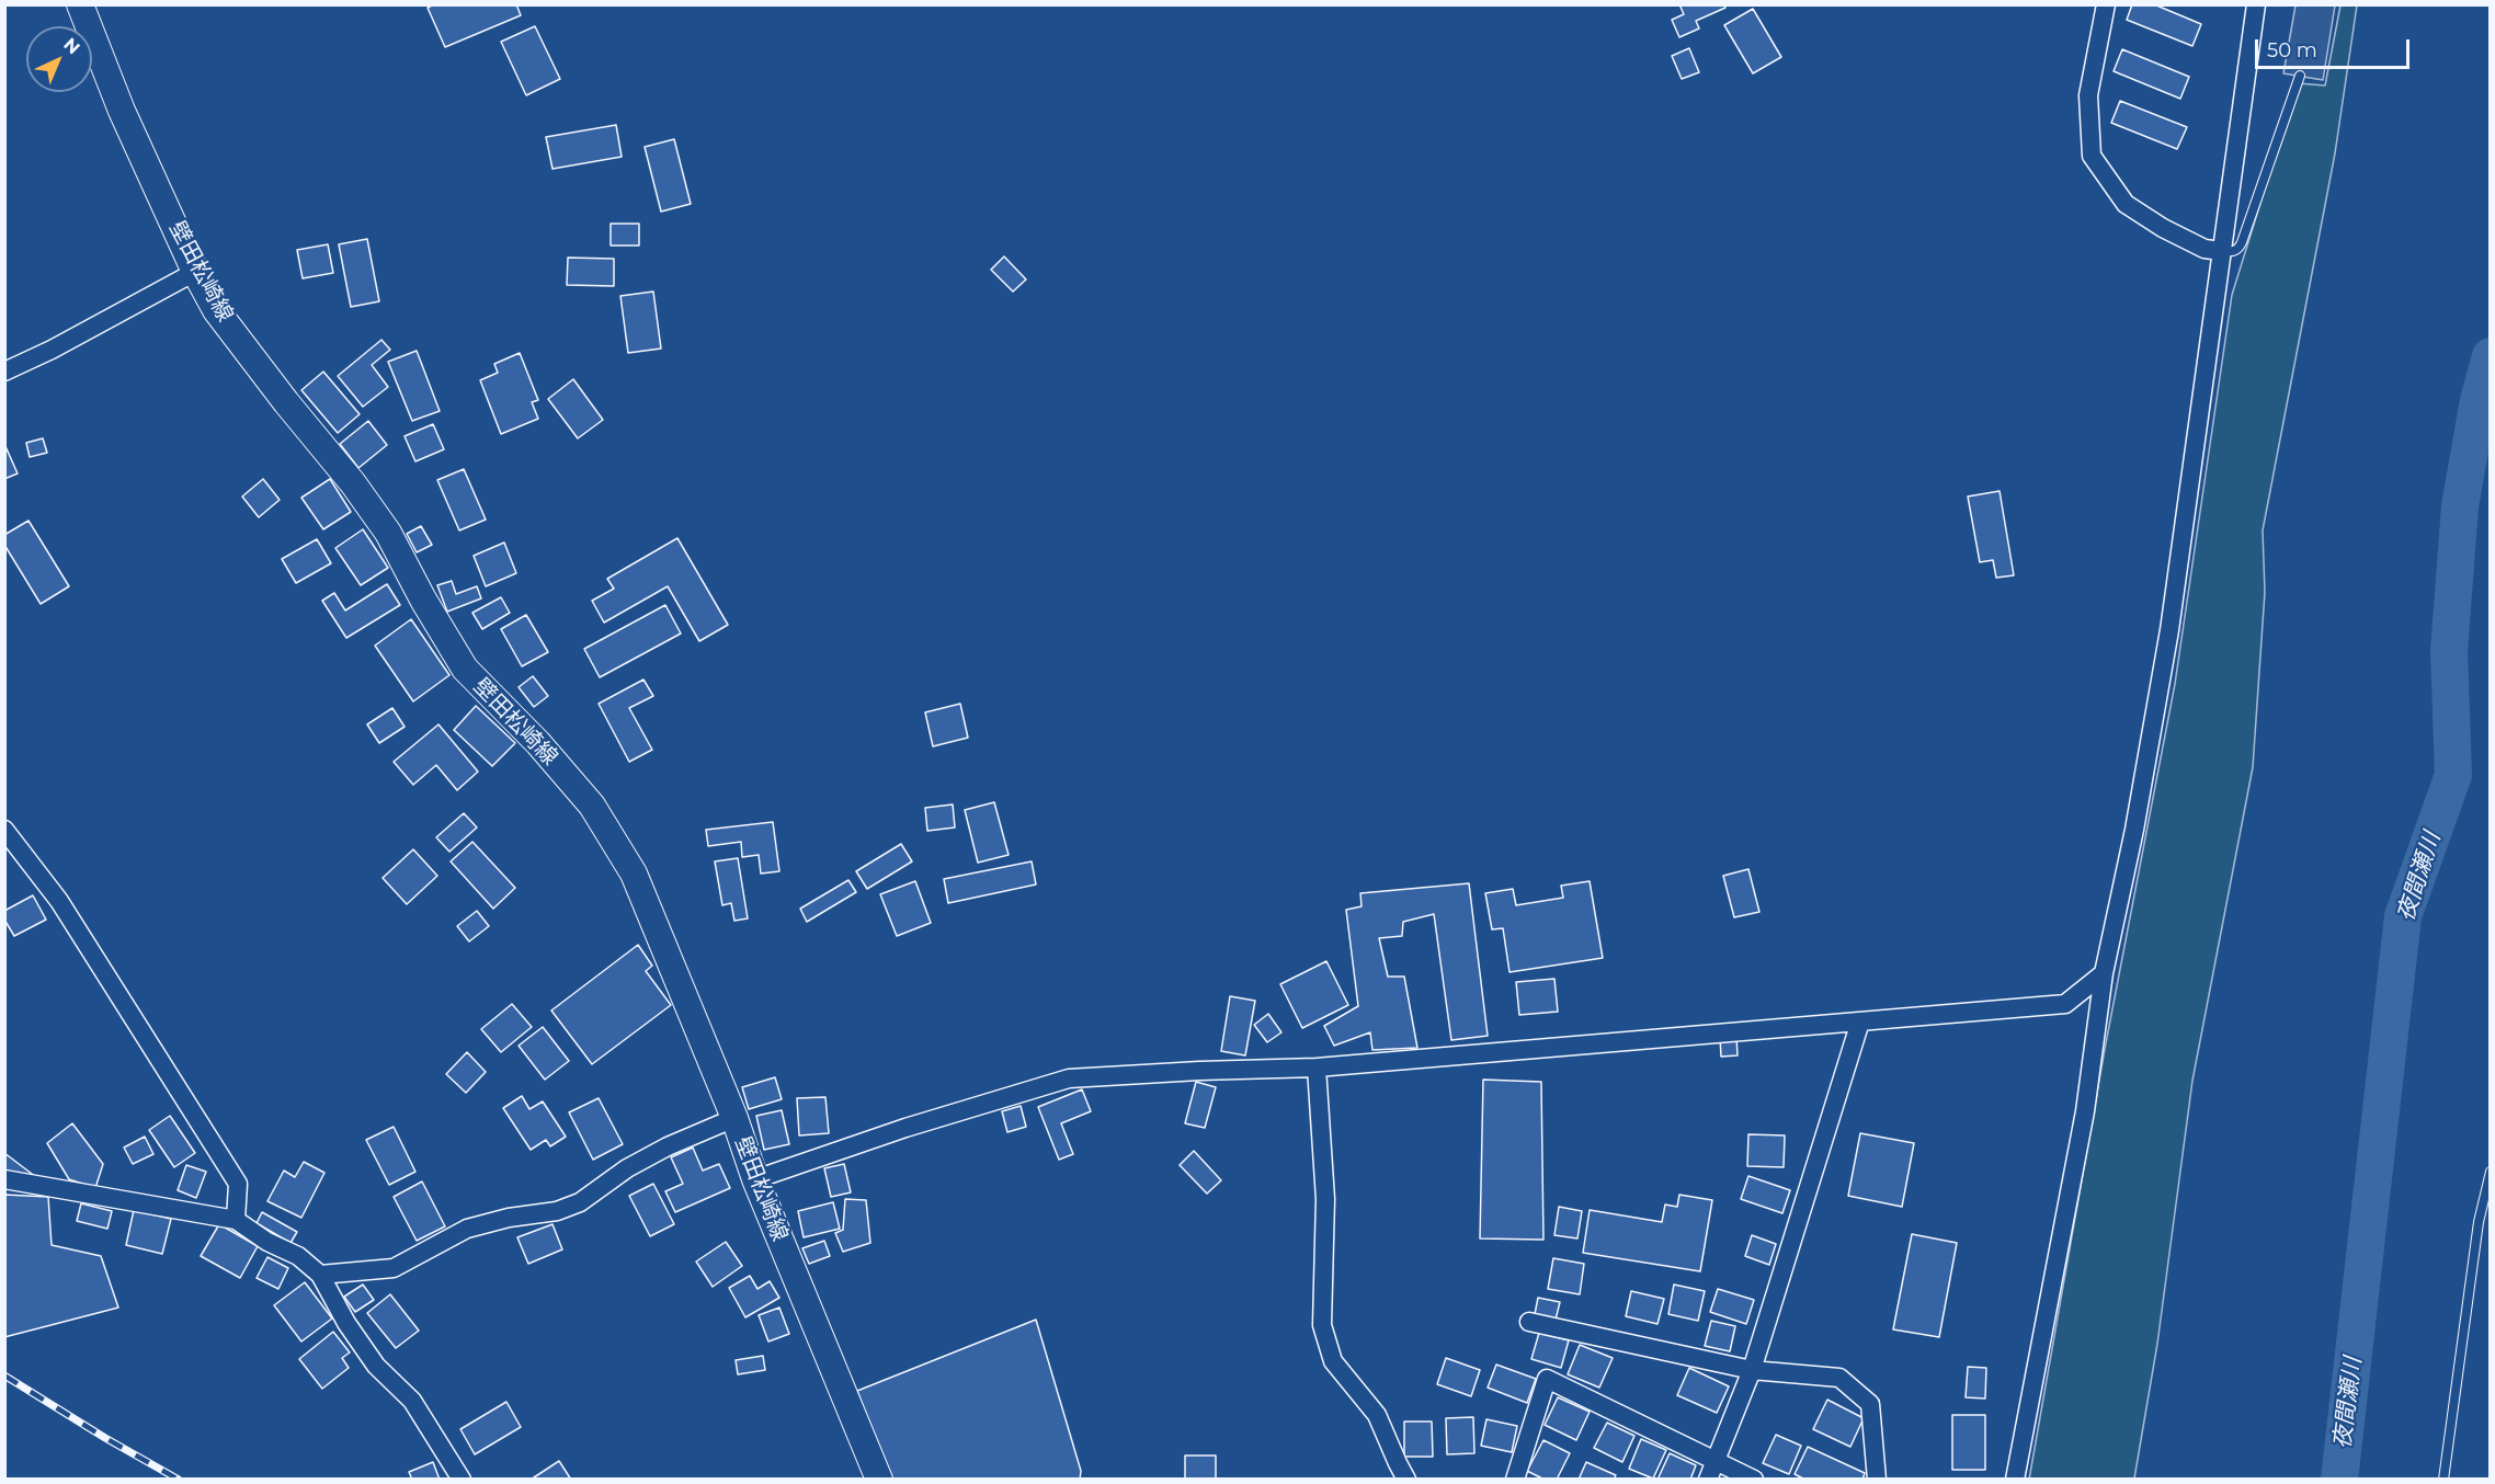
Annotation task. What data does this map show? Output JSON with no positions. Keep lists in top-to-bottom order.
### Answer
{
  "streets": {
    "main road": ["壁田松崎線"]
  },
  "water": ["夜間瀬川"],
  "scale_bar": "50 m",
  "north": "top right"
}
